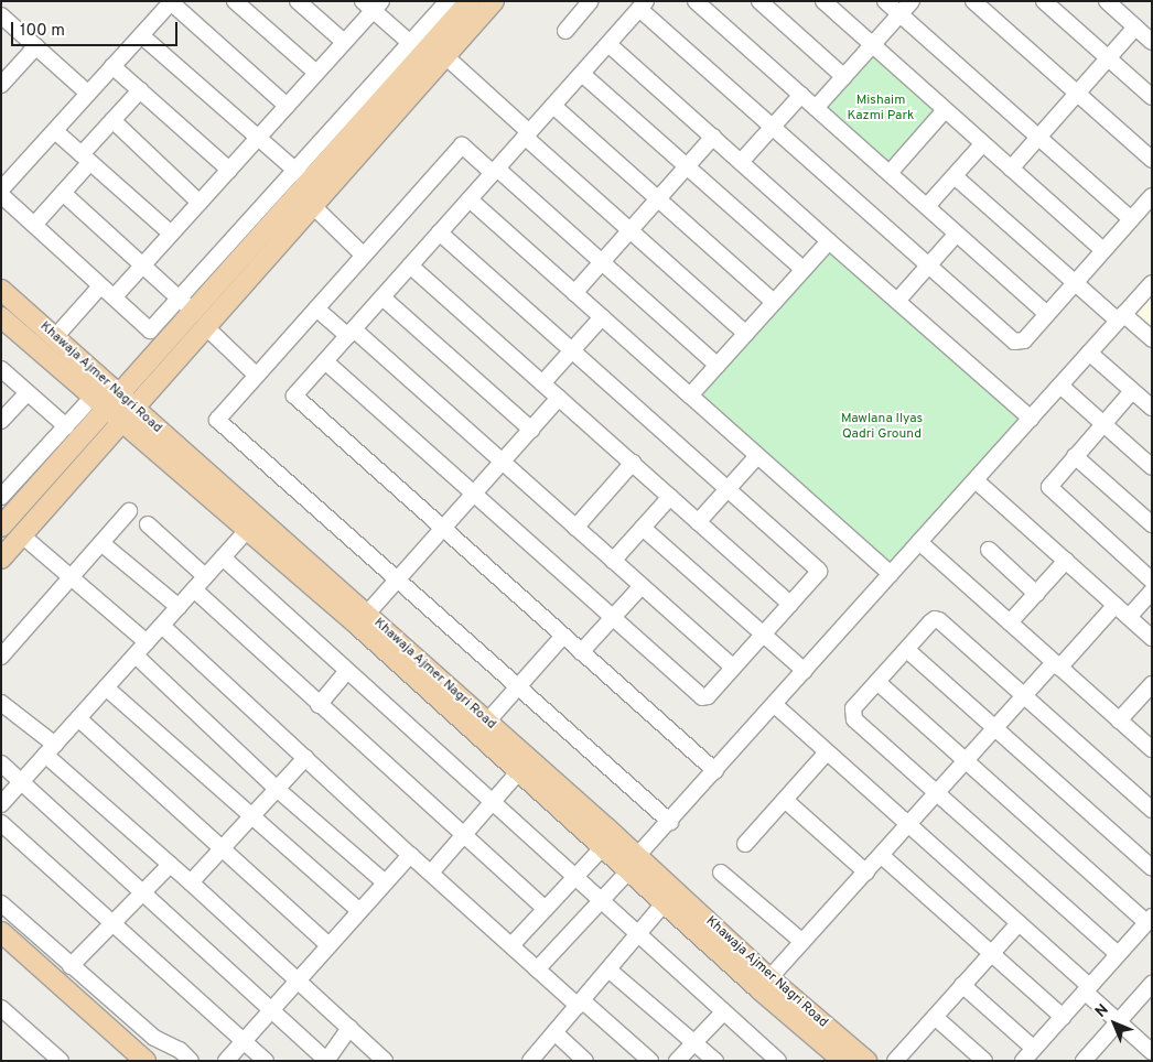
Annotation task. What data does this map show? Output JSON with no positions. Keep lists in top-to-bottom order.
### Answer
{
  "streets": {
    "main road": ["Khawaja Ajmer Nagri Road"]
  },
  "parks": ["Mishaim Kazmi Park", "Mawlana Ilyas Qadri Ground"],
  "scale_bar": "100 m",
  "north": "top left"
}
